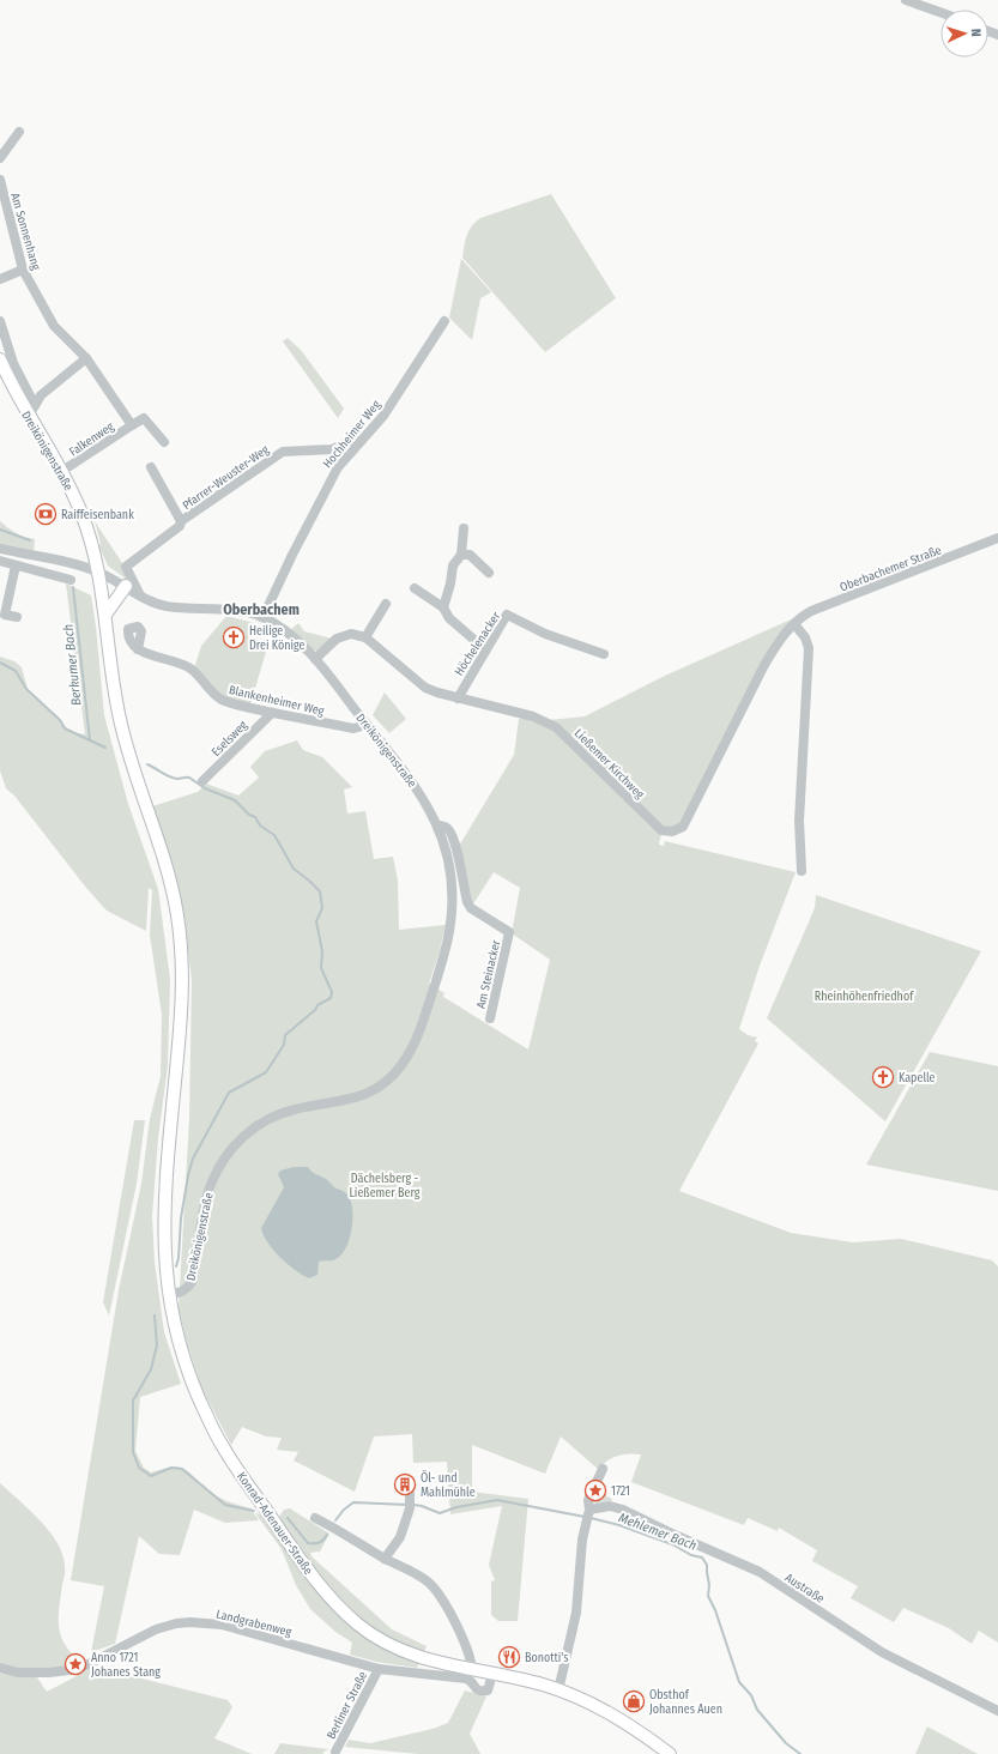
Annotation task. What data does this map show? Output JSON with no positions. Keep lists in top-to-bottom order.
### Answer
{
  "streets": {
    "main road": ["Dreikönigenstraße", "Konrad-Adenauer-Straße"],
    "street": [
      "Am Sonnenhang",
      "Hochheimer Weg",
      "Falkenweg",
      "Pfarrer-Weuster-Weg",
      "Oberbachemer Straße",
      "Höchelenacker",
      "Blankenheimer Weg",
      "Eselsweg",
      "Ließemer Kirchweg",
      "Am Steinacker",
      "Austraße",
      "Landgrabenweg",
      "Berliner Straße"
    ]
  },
  "crossings": [
    ["Am Sonnenhang", "Falkenweg"],
    ["Hochheimer Weg", "Dreikönigenstraße"],
    ["Hochheimer Weg", "Pfarrer-Weuster-Weg"],
    ["Falkenweg", "Dreikönigenstraße"],
    ["Dreikönigenstraße", "Pfarrer-Weuster-Weg"],
    ["Dreikönigenstraße", "Blankenheimer Weg"],
    ["Dreikönigenstraße", "Am Steinacker"],
    ["Dreikönigenstraße", "Konrad-Adenauer-Straße"],
    ["Oberbachemer Straße", "Ließemer Kirchweg"],
    ["Höchelenacker", "Ließemer Kirchweg"],
    ["Blankenheimer Weg", "Eselsweg"],
    ["Konrad-Adenauer-Straße", "Landgrabenweg"],
    ["Landgrabenweg", "Berliner Straße"]
  ],
  "districts": ["Oberbachem"],
  "water": ["Berkumer Bach", "Mehlemer Bach"],
  "parks": ["Rheinhöhenfriedhof", "Dächelsberg - Ließemer Berg"],
  "places": {
    "bank": ["Raiffeisenbank"],
    "church": ["Heilige Drei Könige", "Kapelle"],
    "building": ["Öl- und Mahlmühle"],
    "place": ["1721", "Anno 1721 Johanes Stang"],
    "restaurant": ["Bonotti's"],
    "shop": ["Obsthof Johannes Auen"]
  },
  "north": "right"
}
